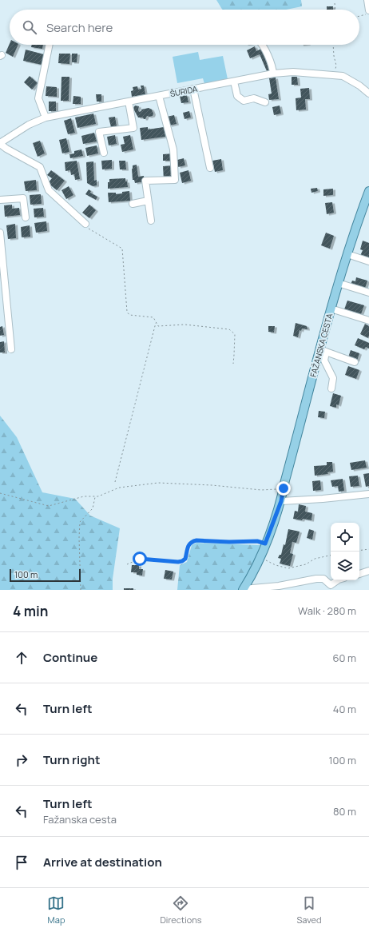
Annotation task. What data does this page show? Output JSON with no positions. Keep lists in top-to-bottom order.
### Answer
{
  "streets": {
    "main road": ["FAŽANSKA CESTA"],
    "street": ["ŠURIDA"]
  },
  "scale_bar": "100 m",
  "page": {
    "search": "Search here",
    "scale": "100 m",
    "heading": ["4 min", "Walk · 280 m"],
    "list": [
      ["Continue", "60 m"],
      ["Turn left", "40 m"],
      ["Turn right", "100 m"],
      ["Turn left", "Fažanska cesta", "80 m"],
      "Arrive at destination"
    ],
    "nav": ["Map", "Directions", "Saved"]
  }
}
